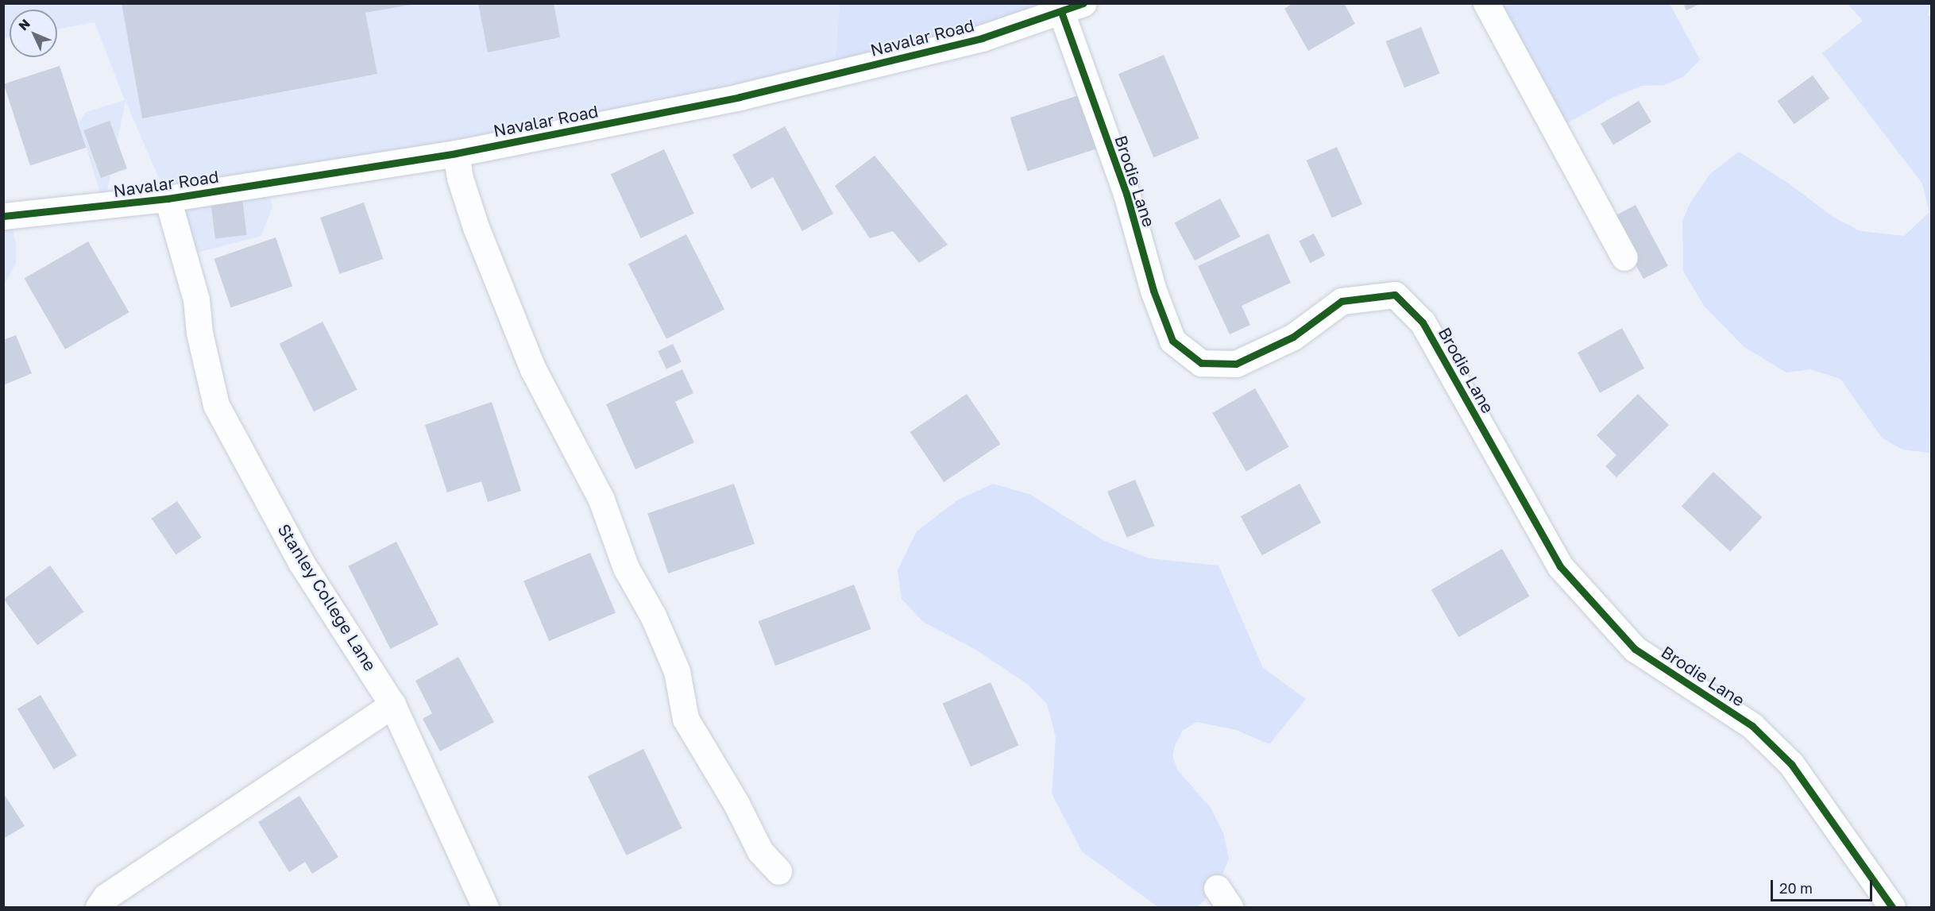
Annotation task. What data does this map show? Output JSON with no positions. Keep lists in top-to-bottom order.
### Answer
{
  "streets": {
    "street": ["Navalar Road", "Brodie Lane", "Stanley College Lane"]
  },
  "crossings": [
    ["Navalar Road", "Brodie Lane"],
    ["Navalar Road", "Stanley College Lane"]
  ],
  "scale_bar": "20 m",
  "north": "top left"
}
